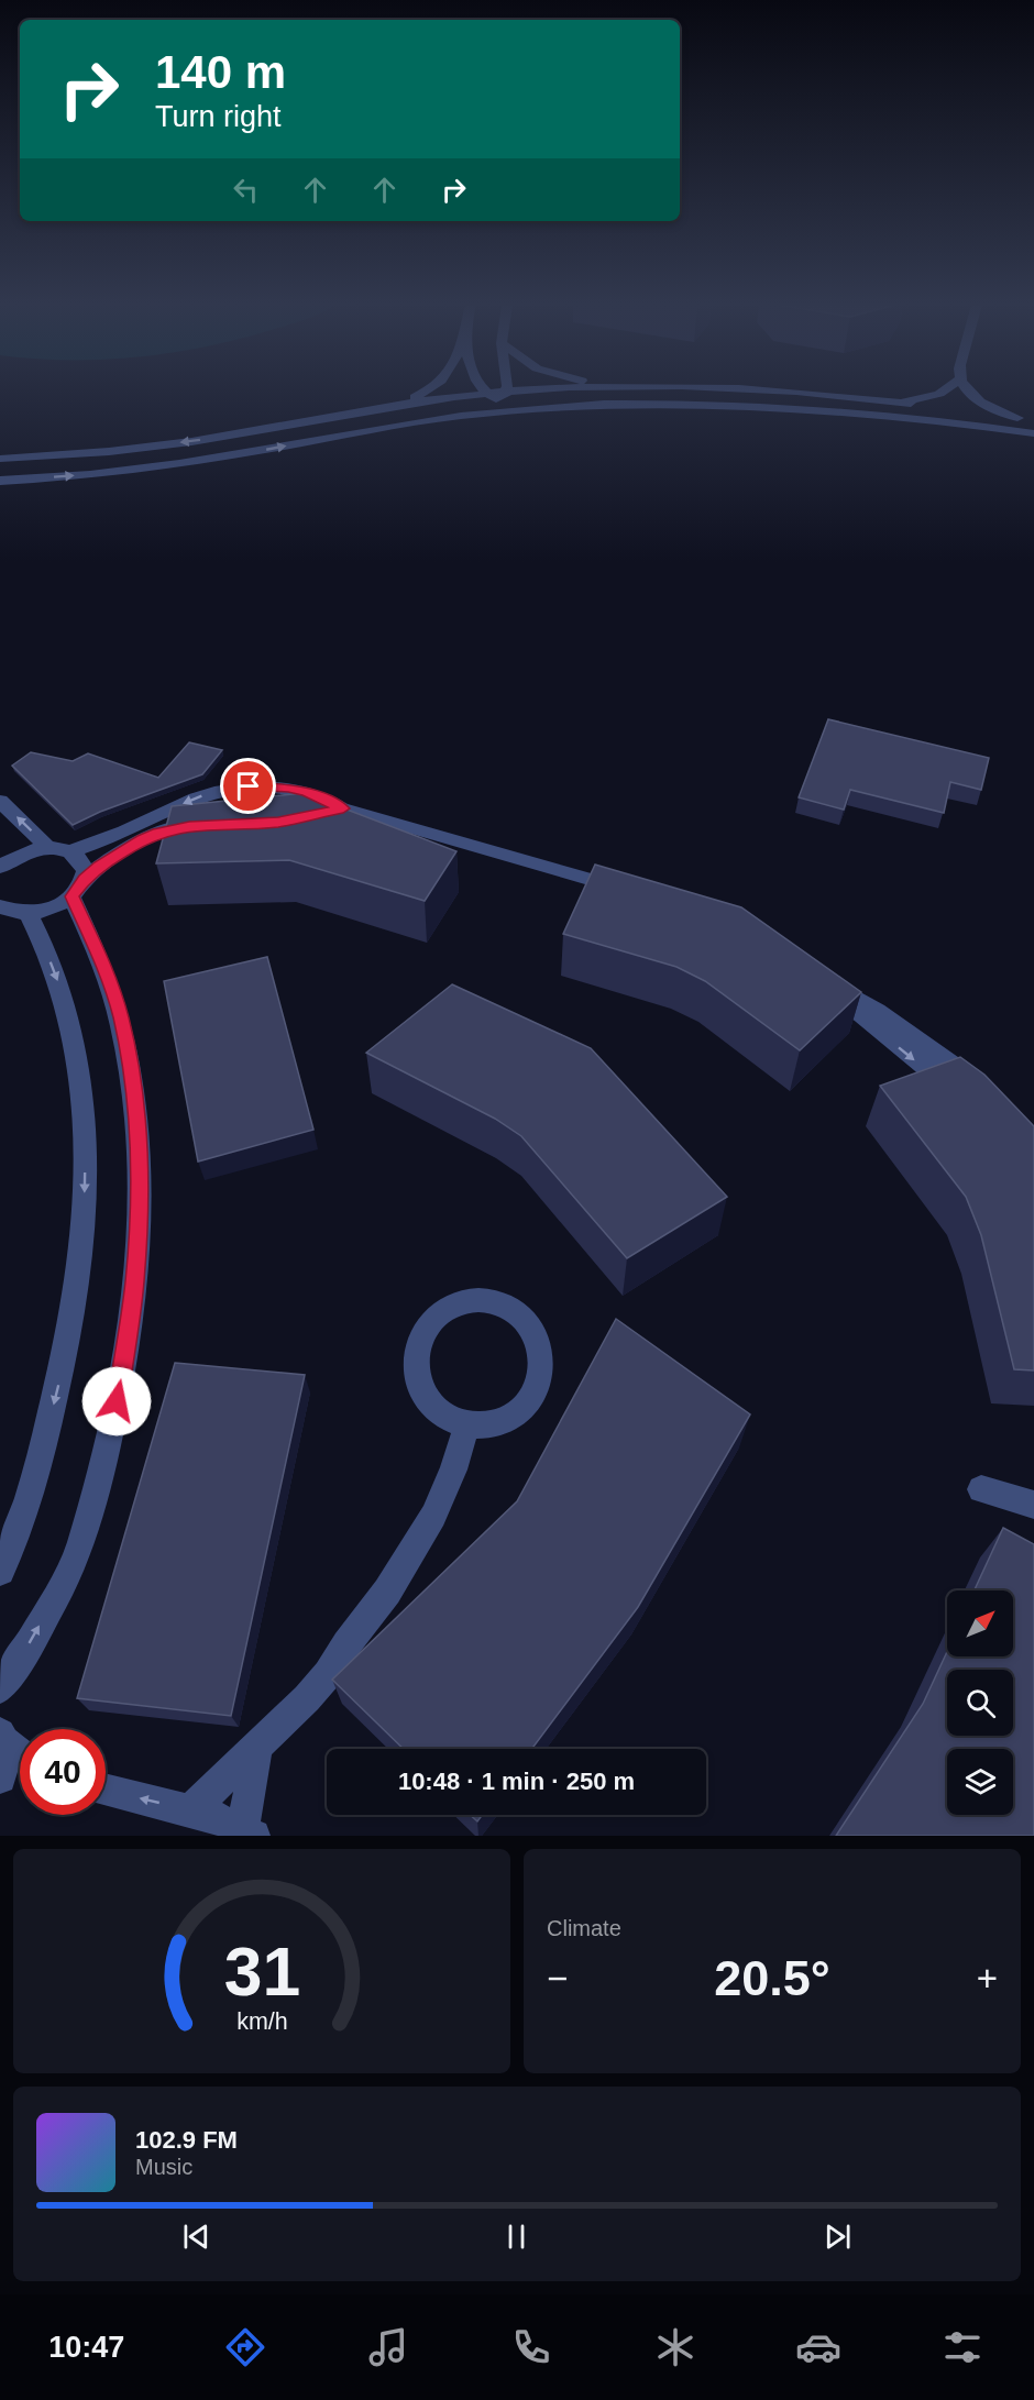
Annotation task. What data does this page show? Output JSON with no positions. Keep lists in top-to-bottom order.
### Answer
{
  "north": "top right",
  "page": {
    "turn": ["140 m", "Turn right"],
    "limit": "40",
    "trip": "10:48 · 1 min · 250 m",
    "tile": "Climate",
    "heat": ["−", "20.5°", "+"],
    "song": ["102.9 FM", "Music"],
    "tabs": "10:47",
    "gauge": ["31", "km/h"]
  }
}
